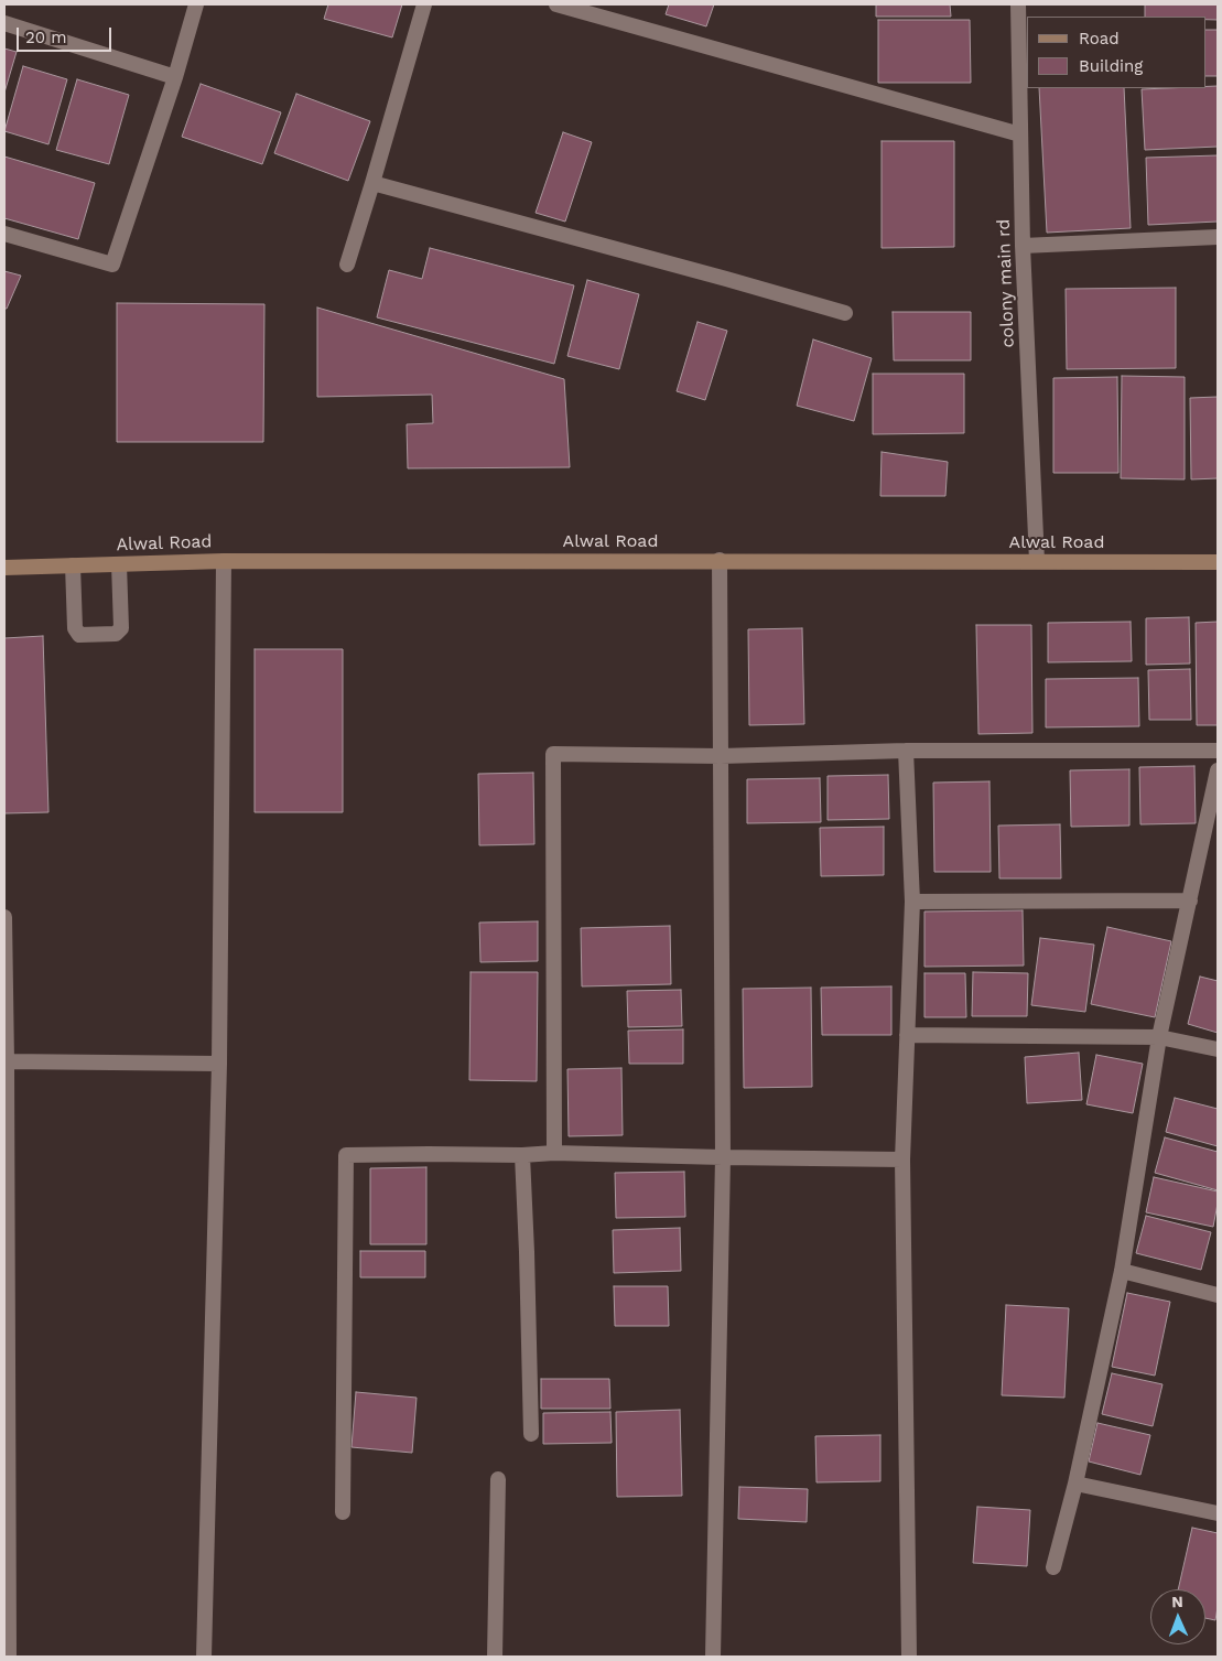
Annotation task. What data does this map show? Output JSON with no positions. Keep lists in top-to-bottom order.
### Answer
{
  "streets": {
    "main road": ["Alwal Road"],
    "street": ["colony main rd"]
  },
  "crossings": [
    ["colony main rd", "Alwal Road"]
  ],
  "legend": ["Road", "Building"],
  "scale_bar": "20 m",
  "north": "top"
}
